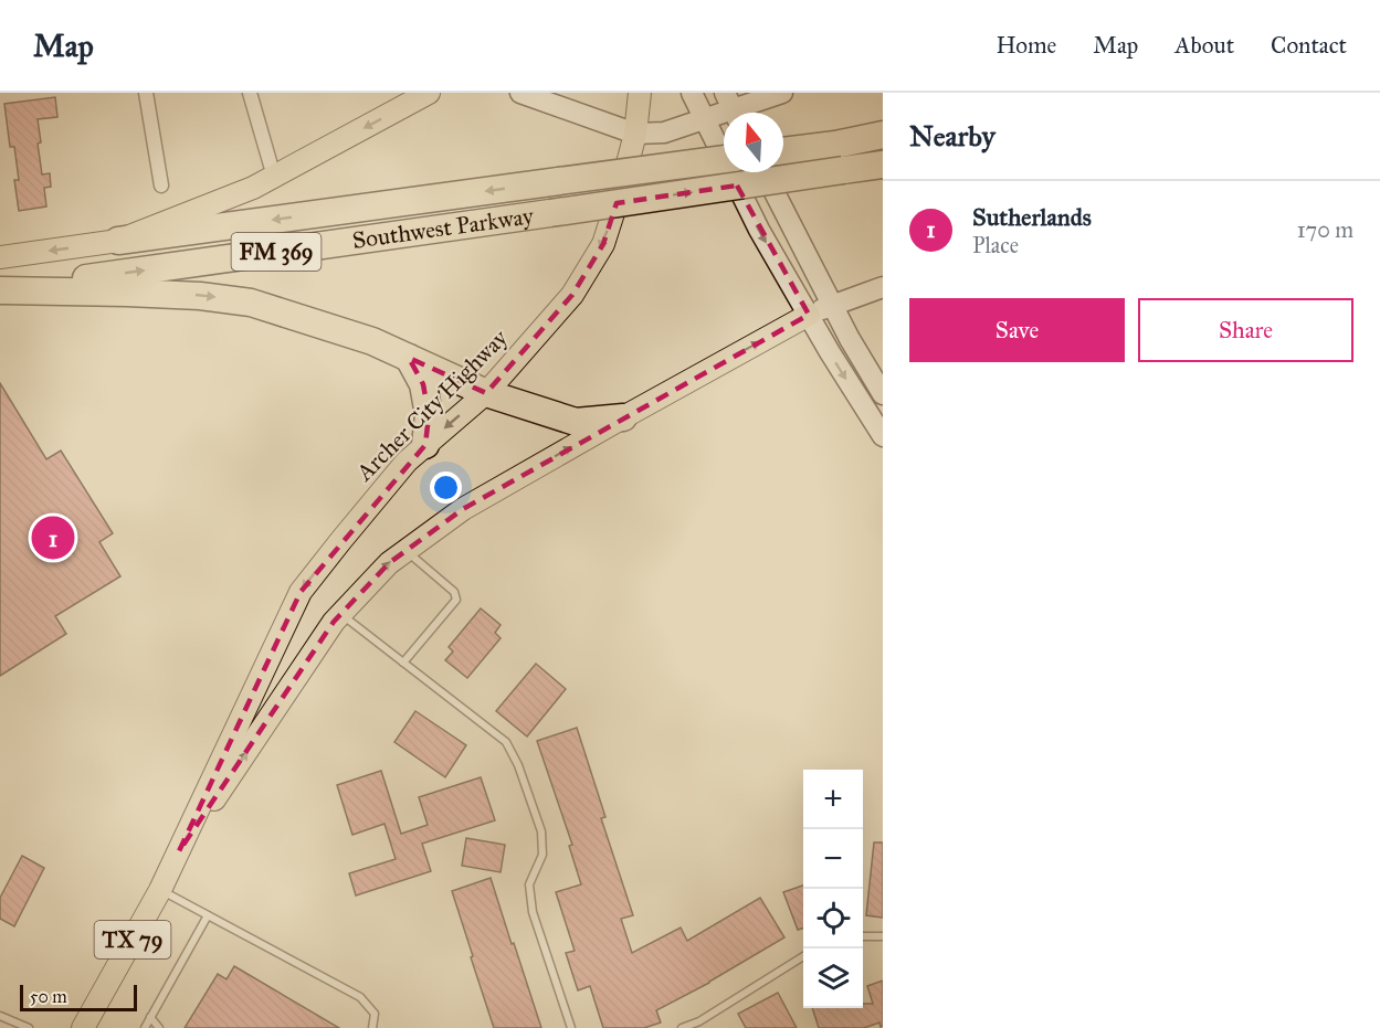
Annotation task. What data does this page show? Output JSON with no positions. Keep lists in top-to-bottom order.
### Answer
{
  "streets": {
    "highway": ["Southwest Parkway", "FM 369"],
    "main road": ["Archer City Highway", "TX 79"]
  },
  "crossings": [
    ["Archer City Highway", "TX 79"]
  ],
  "scale_bar": "50 m",
  "north": "top",
  "page": {
    "header": "Map",
    "nav": [
      "Home",
      "Map",
      "About",
      "Contact"
    ],
    "heading": "Nearby",
    "list": [
      {
        "mark": "1",
        "name": "Sutherlands",
        "note": "Place",
        "value": "170 m"
      }
    ],
    "buttons": ["Save", "Share"],
    "pins": "1",
    "map_buttons": ["+", "−"],
    "scale": "50 m"
  }
}
